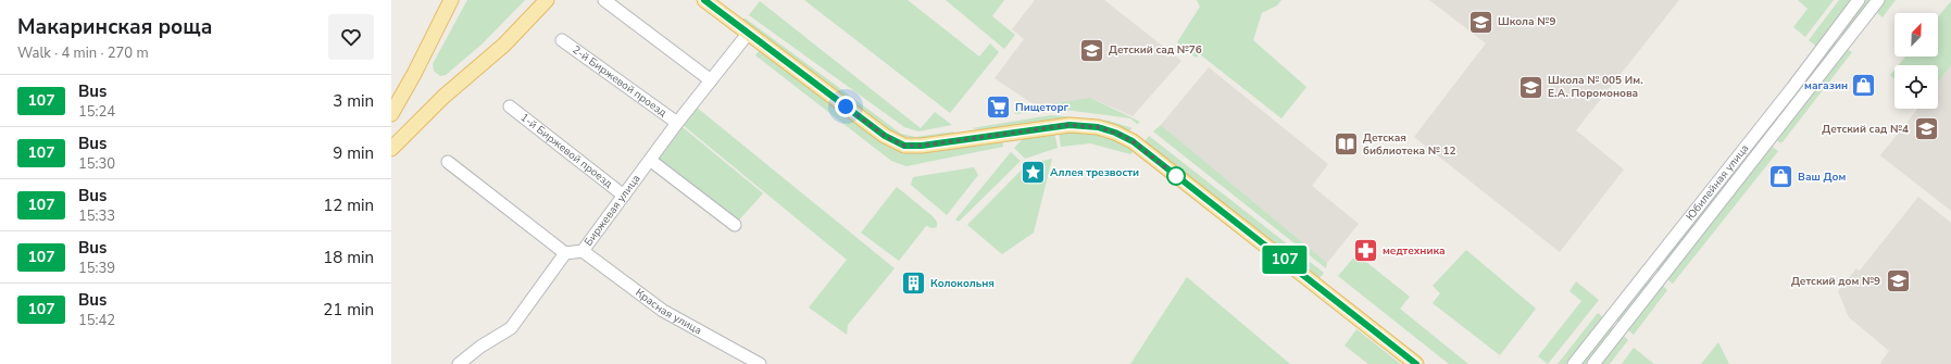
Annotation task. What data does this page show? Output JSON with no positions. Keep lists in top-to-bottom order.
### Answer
{
  "streets": {
    "street": [
      "2-й Биржевой проезд",
      "1-й Биржевой проезд",
      "Юбилейная улица",
      "Биржевая улица",
      "Красная улица"
    ]
  },
  "crossings": [
    ["2-й Биржевой проезд", "Биржевая улица"],
    ["1-й Биржевой проезд", "Биржевая улица"],
    ["Биржевая улица", "Красная улица"]
  ],
  "places": {
    "school or university": [
      "Школа №9",
      "Детский сад №76",
      "Школа № 005 Им. Е.А. Поромонова",
      "Детский сад №4",
      "Детский дом №9"
    ],
    "shop": ["магазин", "Ваш Дом"],
    "supermarket": ["Пищеторг"],
    "library": ["Детская библиотека № 12"],
    "place": ["Аллея трезвости"],
    "pharmacy": ["медтехника"],
    "building": ["Колокольня"]
  },
  "lines": ["bus line 107"],
  "north": "top right",
  "page": {
    "heading": ["Макаринская роща", "Walk · 4 min · 270 m"],
    "on_map": "107",
    "list": [
      {
        "mark": "107",
        "name": "Bus",
        "note": "15:24",
        "value": "3 min"
      },
      {
        "mark": "107",
        "name": "Bus",
        "note": "15:30",
        "value": "9 min"
      },
      {
        "mark": "107",
        "name": "Bus",
        "note": "15:33",
        "value": "12 min"
      },
      {
        "mark": "107",
        "name": "Bus",
        "note": "15:39",
        "value": "18 min"
      },
      {
        "mark": "107",
        "name": "Bus",
        "note": "15:42",
        "value": "21 min"
      }
    ]
  }
}
